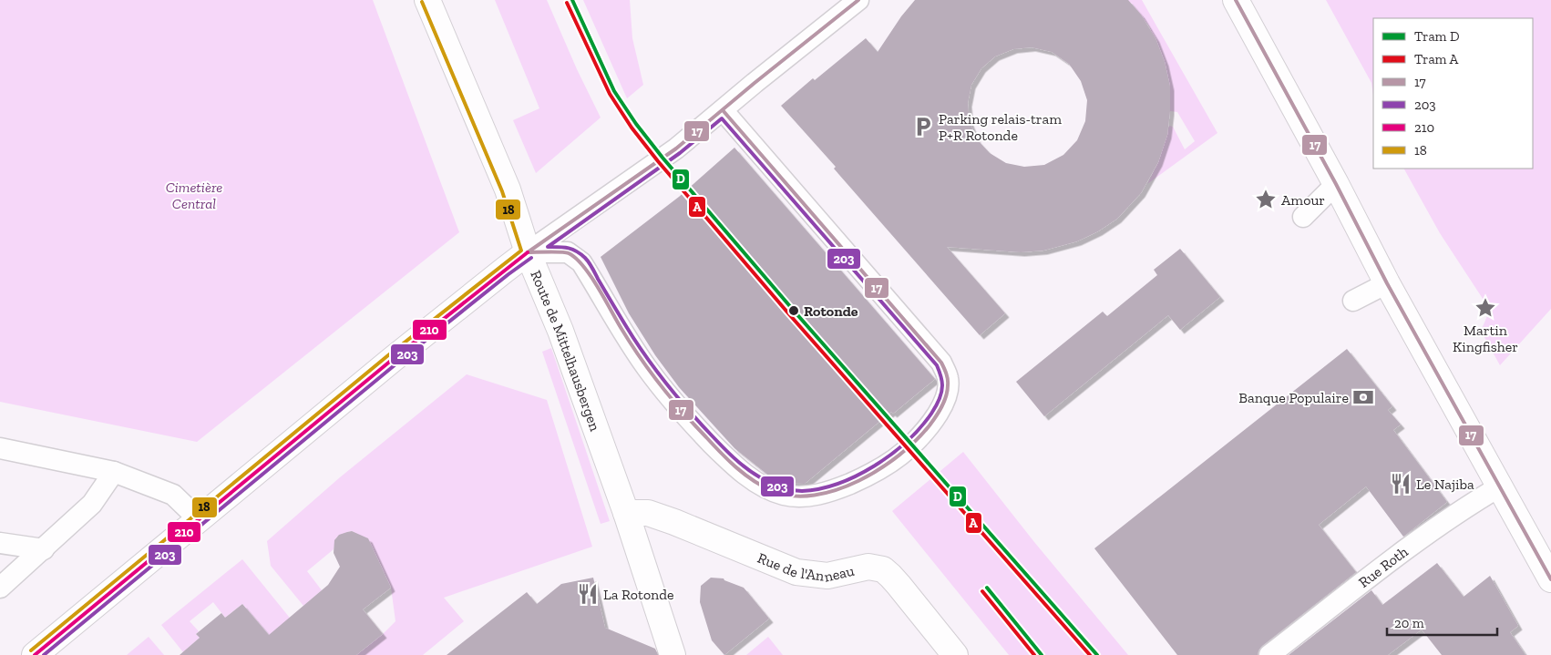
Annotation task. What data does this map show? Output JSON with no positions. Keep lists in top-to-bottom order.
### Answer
{
  "streets": {
    "street": ["Route de Mittelhausbergen", "Rue de l'Anneau"],
    "lane": ["Rue Roth"]
  },
  "crossings": [
    ["Route de Mittelhausbergen", "Rue de l'Anneau"]
  ],
  "parks": ["Cimetière Central"],
  "places": {
    "parking": ["Parking relais-tram P+R Rotonde"],
    "place": ["Amour", "Martin Kingfisher"],
    "other": ["Rotonde"],
    "bank": ["Banque Populaire"],
    "restaurant": ["Le Najiba", "La Rotonde"]
  },
  "lines": [
    "tram line D",
    "transit line 17",
    "transit line 18",
    "tram line A",
    "transit line 203",
    "transit line 210"
  ],
  "legend": [
    "Tram D",
    "Tram A",
    "17",
    "203",
    "210",
    "18"
  ],
  "scale_bar": "20 m"
}
